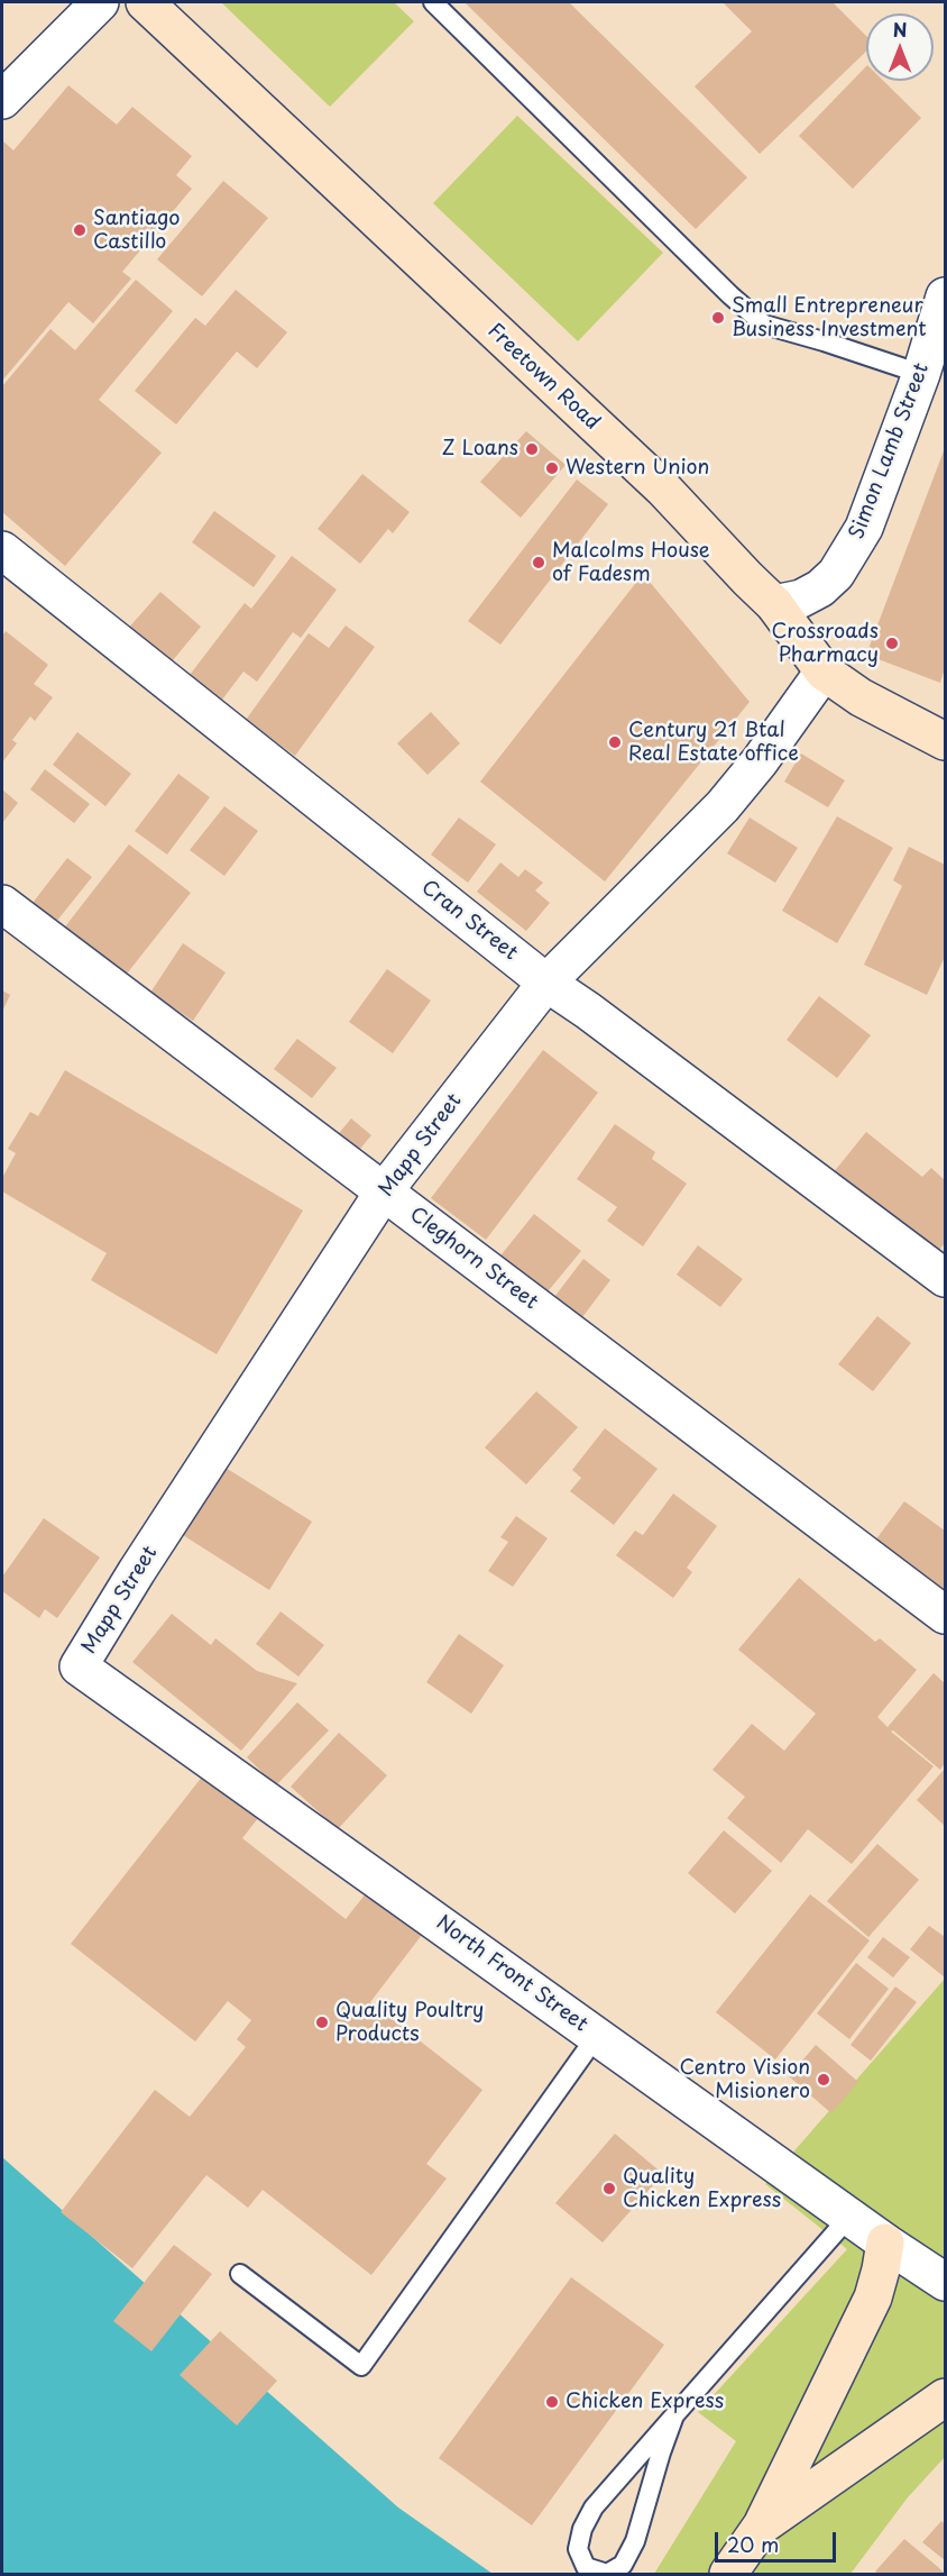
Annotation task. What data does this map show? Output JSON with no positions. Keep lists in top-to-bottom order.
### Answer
{
  "streets": {
    "main road": ["Freetown Road"],
    "street": [
      "Simon Lamb Street",
      "Cran Street",
      "Mapp Street",
      "Cleghorn Street",
      "North Front Street"
    ]
  },
  "crossings": [
    ["Freetown Road", "Simon Lamb Street"],
    ["Freetown Road", "Mapp Street"],
    ["Cran Street", "Mapp Street"],
    ["Mapp Street", "Cleghorn Street"],
    ["Mapp Street", "North Front Street"]
  ],
  "places": [
    "Santiago Castillo",
    "Small Entrepreneur Business Investment",
    "Z Loans",
    "Western Union",
    "Malcolms House of Fadesm",
    "Crossroads Pharmacy",
    "Century 21 Btal Real Estate office",
    "Quality Poultry Products",
    "Centro Vision Misionero",
    "Quality Chicken Express",
    "Chicken Express"
  ],
  "scale_bar": "20 m",
  "north": "top"
}
